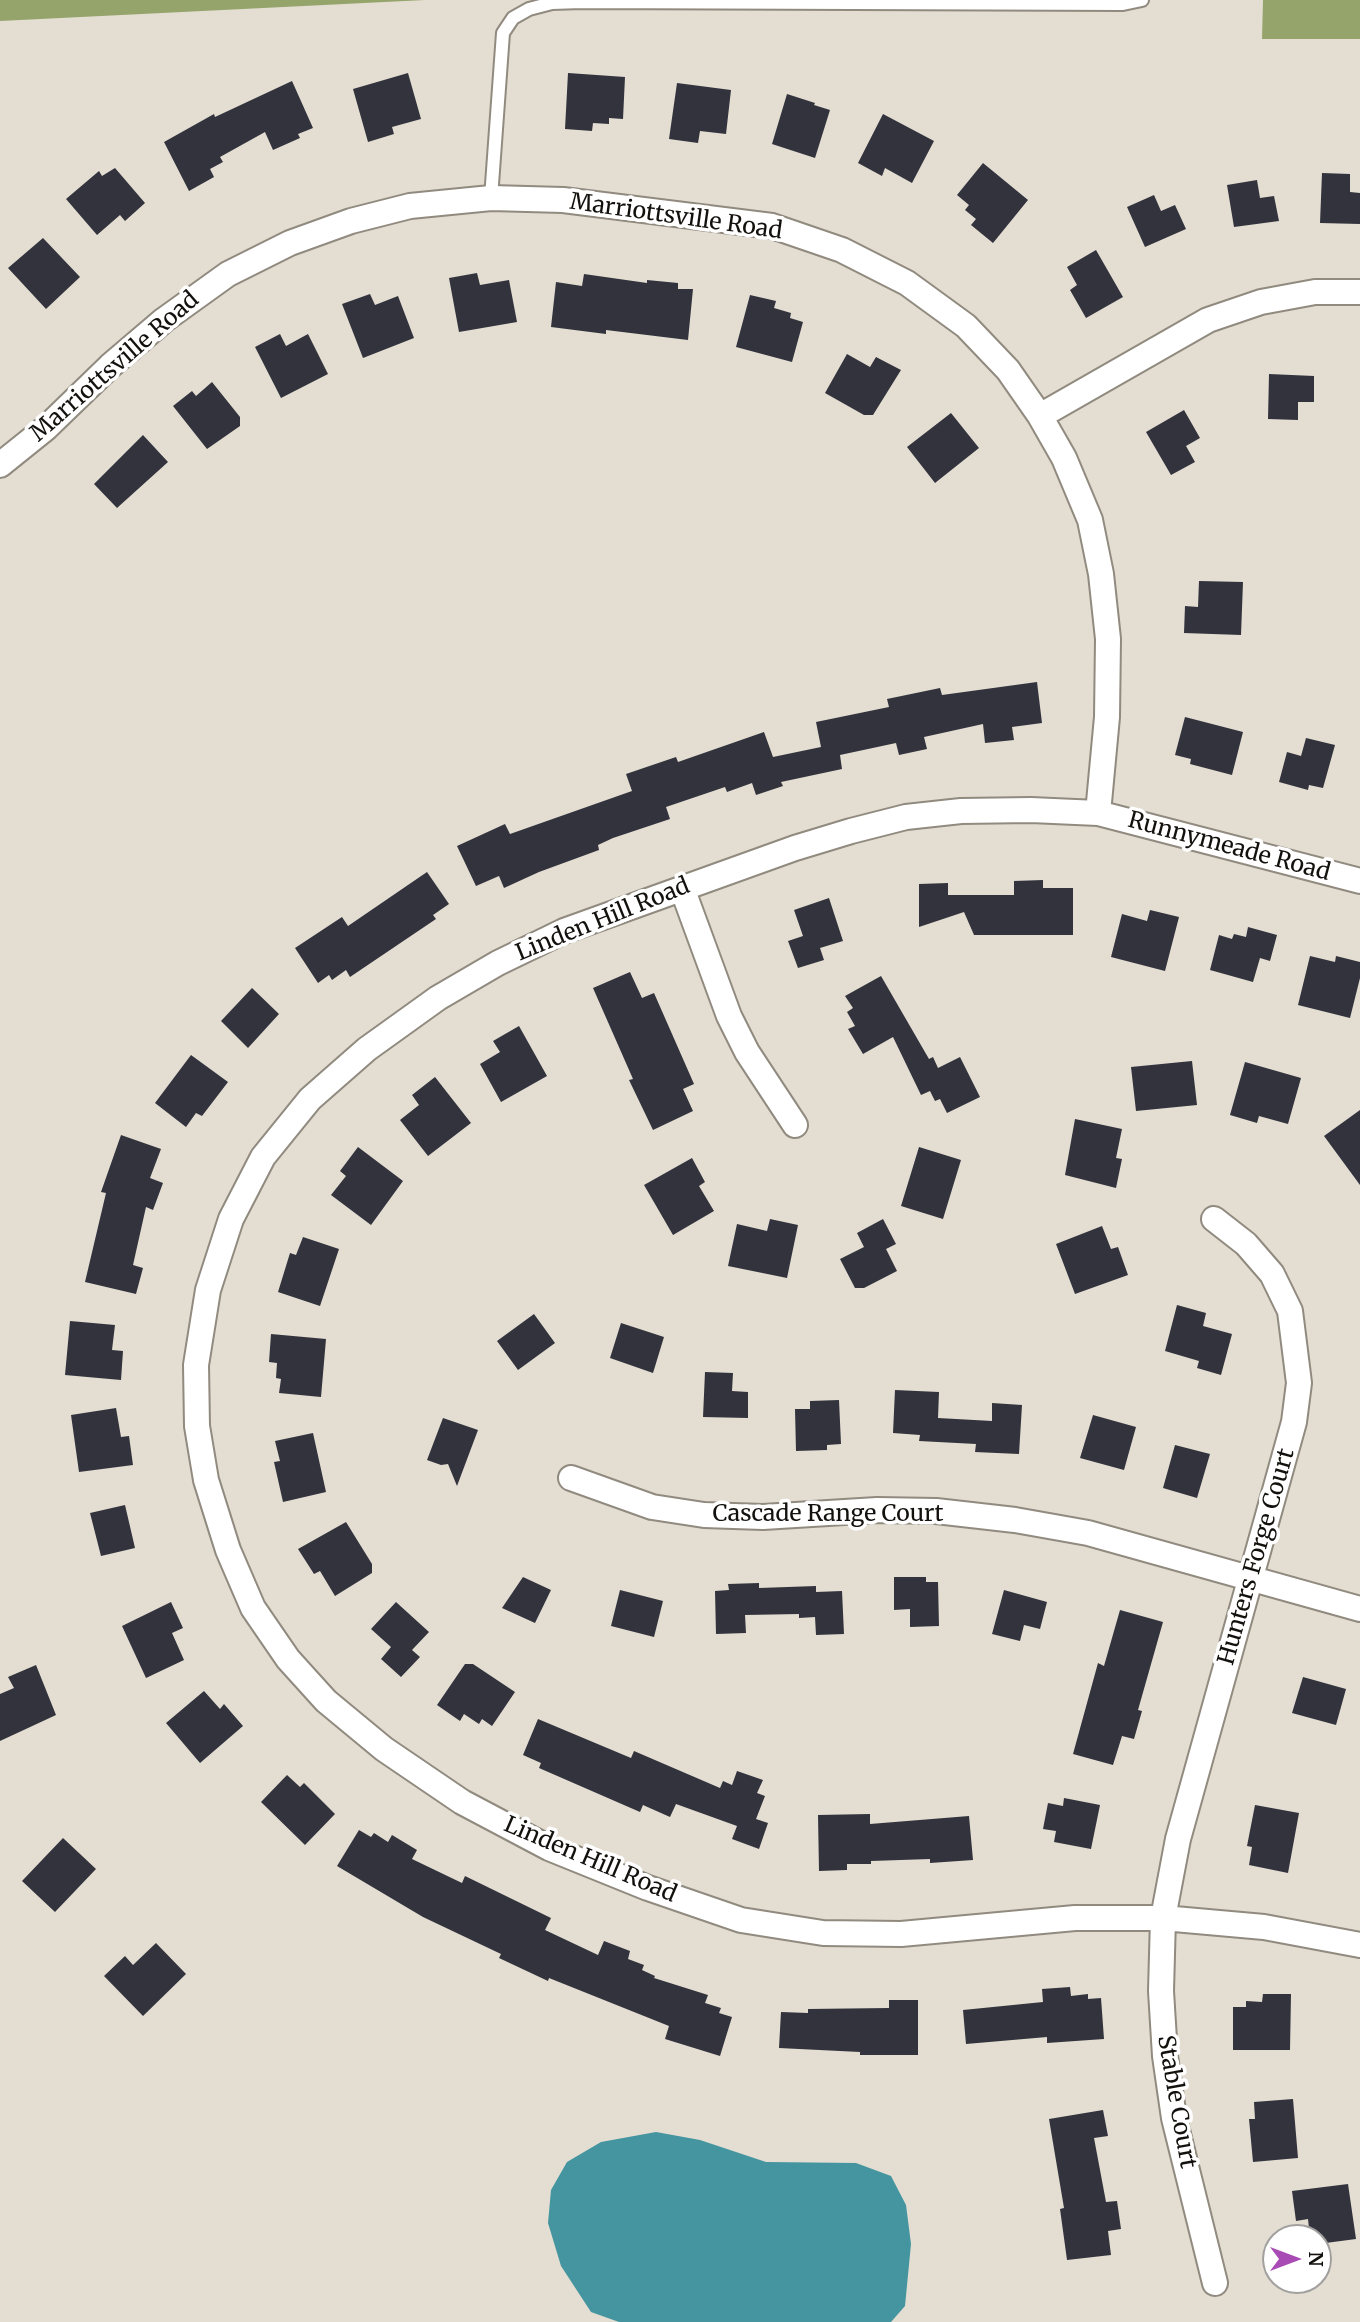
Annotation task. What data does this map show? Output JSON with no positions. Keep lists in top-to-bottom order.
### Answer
{
  "streets": {
    "street": [
      "Marriottsville Road",
      "Runnymeade Road",
      "Linden Hill Road",
      "Cascade Range Court",
      "Hunters Forge Court",
      "Stable Court"
    ]
  },
  "crossings": [
    ["Marriottsville Road", "Runnymeade Road"],
    ["Marriottsville Road", "Linden Hill Road"],
    ["Runnymeade Road", "Linden Hill Road"],
    ["Linden Hill Road", "Hunters Forge Court"],
    ["Linden Hill Road", "Stable Court"],
    ["Cascade Range Court", "Hunters Forge Court"],
    ["Hunters Forge Court", "Stable Court"]
  ],
  "north": "right"
}
